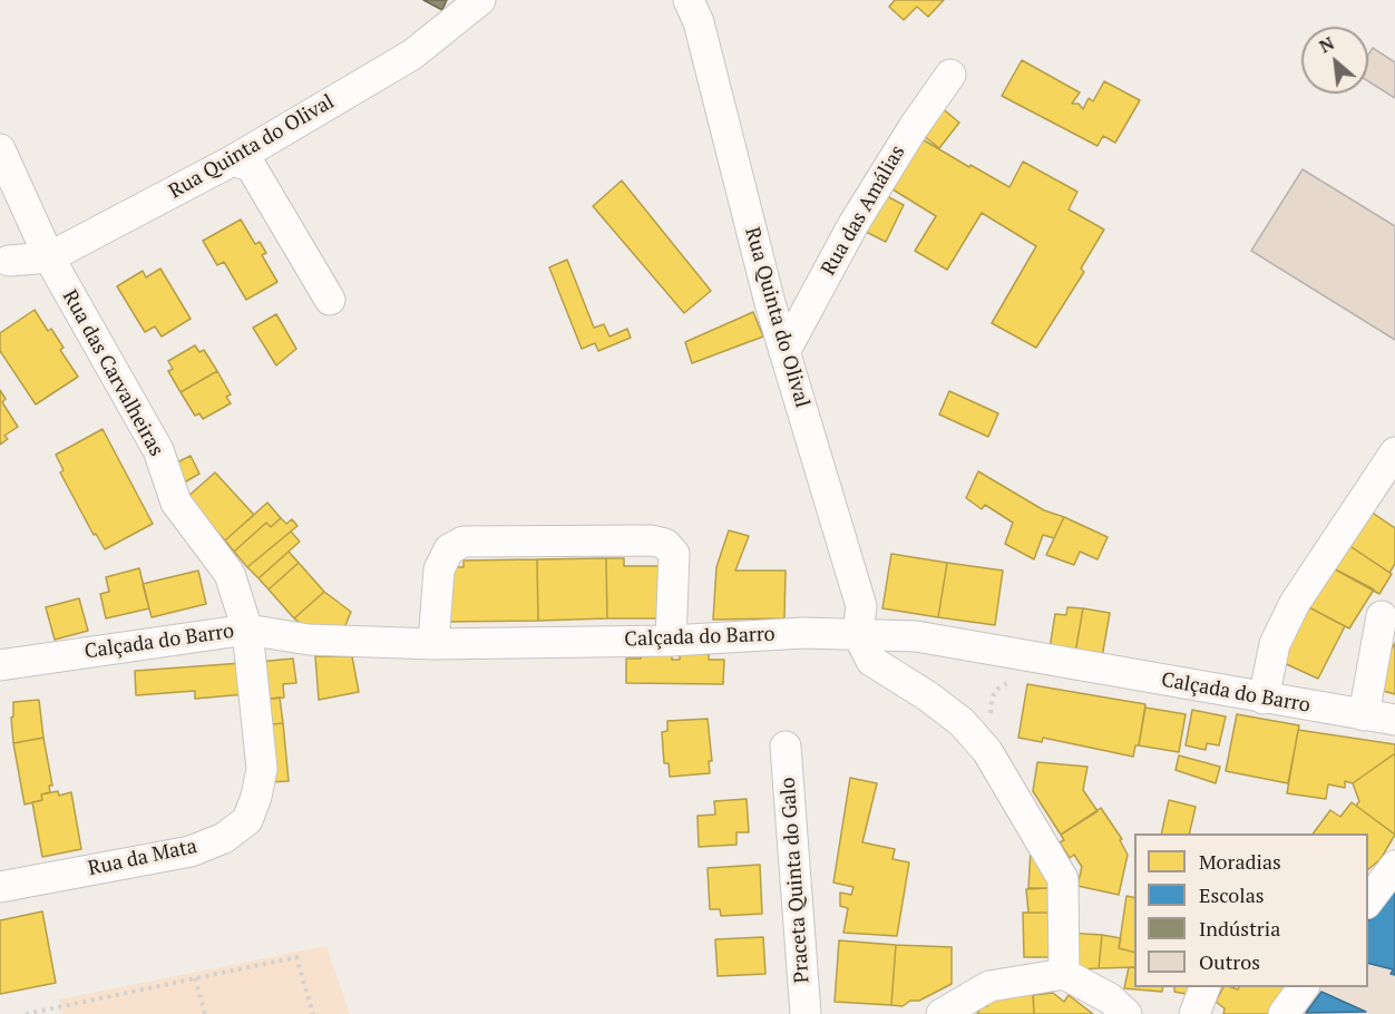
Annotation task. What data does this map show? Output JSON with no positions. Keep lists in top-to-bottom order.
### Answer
{
  "streets": {
    "street": [
      "Rua Quinta do Olival",
      "Rua das Amálias",
      "Rua das Carvalheiras",
      "Calçada do Barro",
      "Rua da Mata",
      "Praceta Quinta do Galo"
    ]
  },
  "crossings": [
    ["Rua Quinta do Olival", "Rua das Amálias"],
    ["Rua Quinta do Olival", "Rua das Carvalheiras"],
    ["Rua Quinta do Olival", "Calçada do Barro"],
    ["Rua das Carvalheiras", "Calçada do Barro"],
    ["Rua das Carvalheiras", "Rua da Mata"],
    ["Calçada do Barro", "Rua da Mata"]
  ],
  "legend": [
    "Moradias",
    "Escolas",
    "Indústria",
    "Outros"
  ],
  "north": "top left"
}
